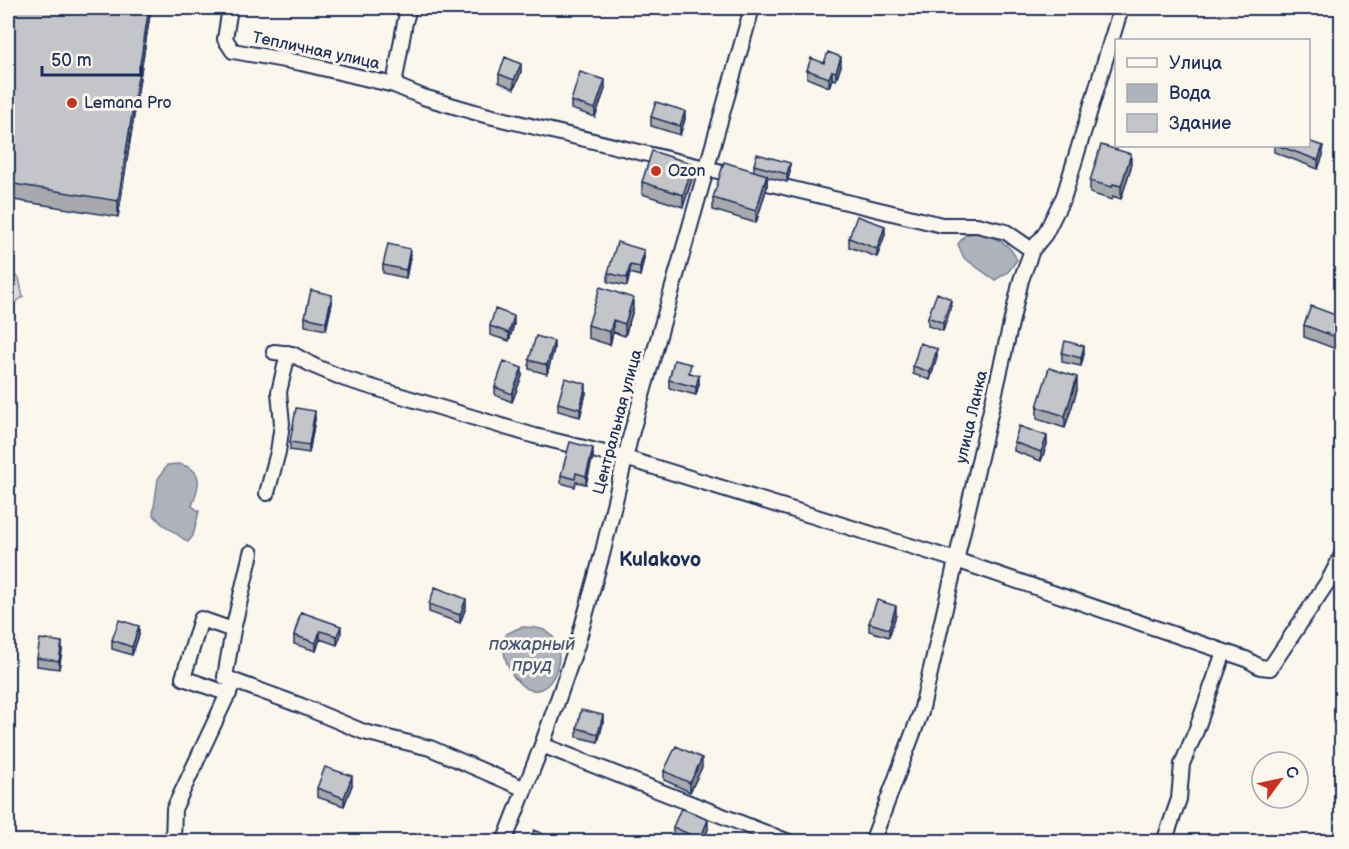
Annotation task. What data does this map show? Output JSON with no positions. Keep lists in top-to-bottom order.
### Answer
{
  "streets": {
    "street": ["Тепличная улица", "улица Ланка", "Центральная улица"]
  },
  "districts": ["Kulakovo"],
  "water": ["пожарный пруд"],
  "places": ["Lemana Pro", "Ozon"],
  "legend": ["Улица", "Вода", "Здание"],
  "scale_bar": "50 m",
  "north": "top right"
}
